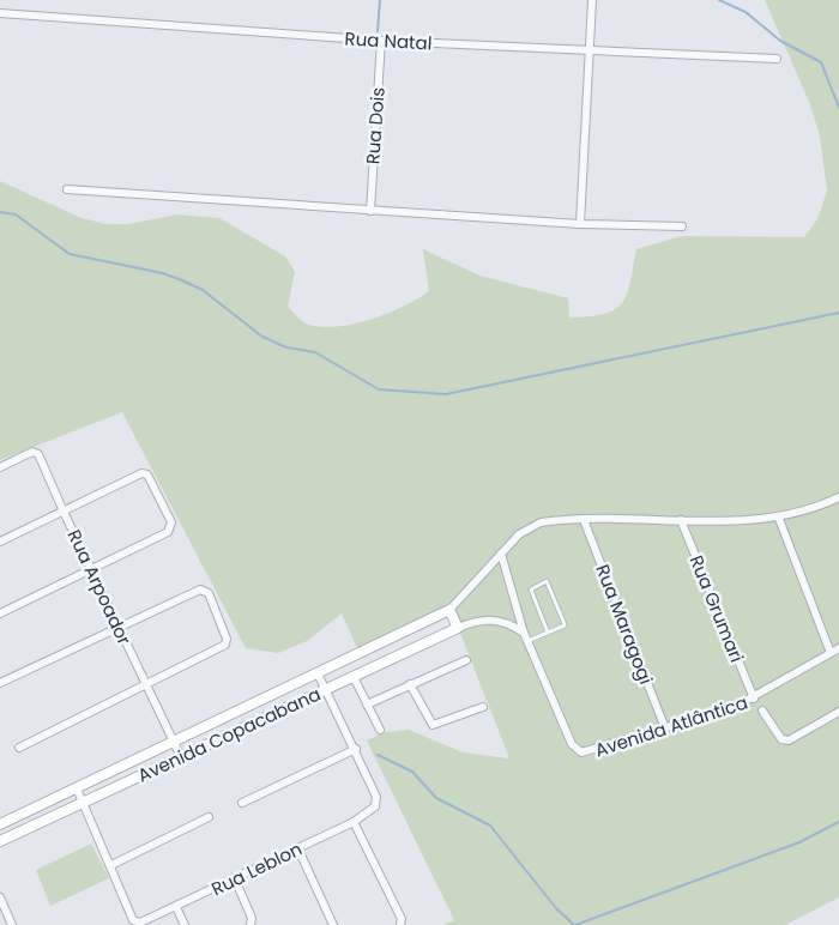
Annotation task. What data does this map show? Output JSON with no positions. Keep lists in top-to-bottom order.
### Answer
{
  "streets": {
    "street": [
      "Rua Natal",
      "Rua Dois",
      "Rua Arpoador",
      "Rua Grumari",
      "Rua Maragogi",
      "Avenida Atlântica",
      "Avenida Copacabana",
      "Rua Leblon"
    ]
  },
  "crossings": [
    ["Rua Natal", "Rua Dois"],
    ["Rua Arpoador", "Avenida Copacabana"],
    ["Rua Grumari", "Avenida Atlântica"],
    ["Rua Maragogi", "Avenida Atlântica"],
    ["Avenida Copacabana", "Rua Leblon"]
  ]
}
